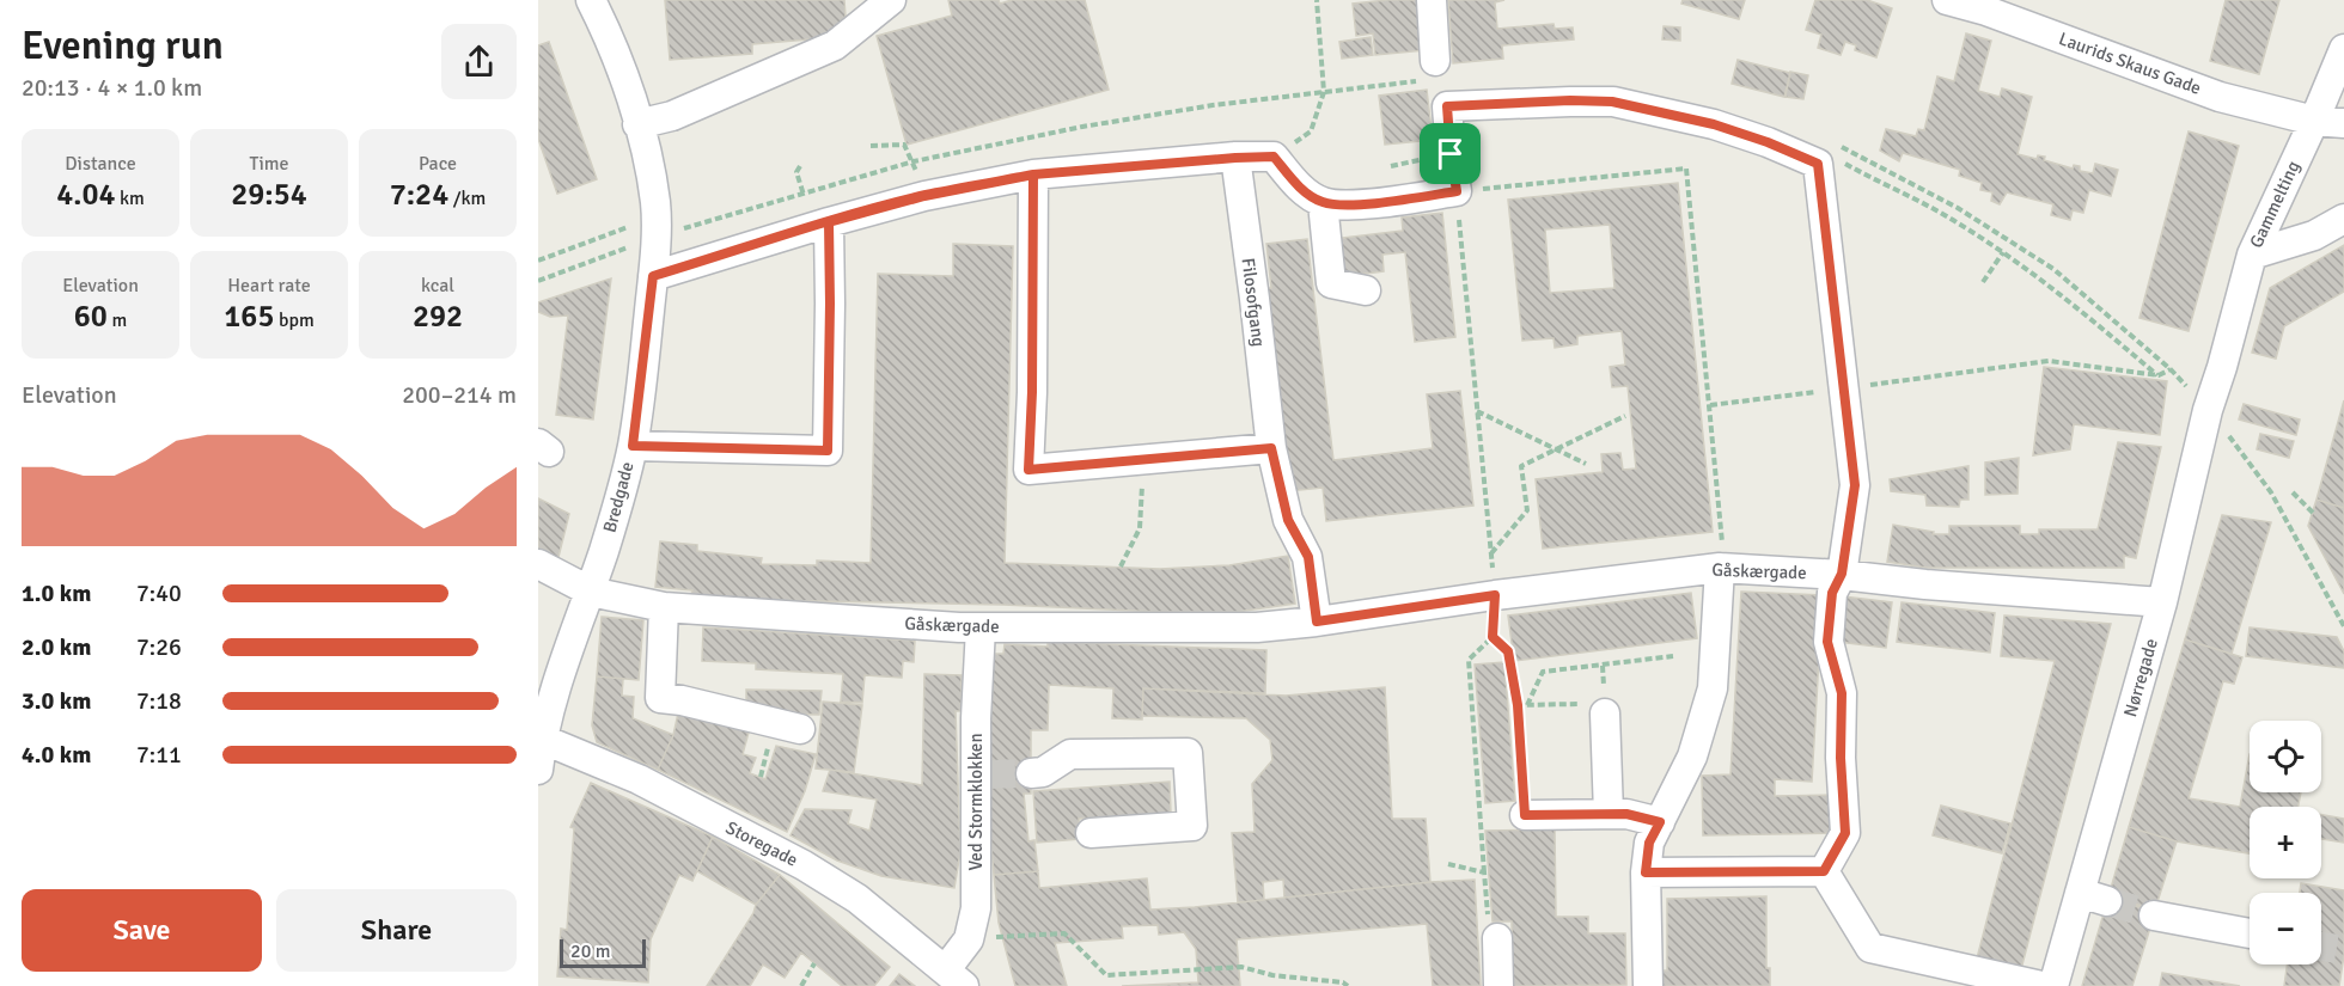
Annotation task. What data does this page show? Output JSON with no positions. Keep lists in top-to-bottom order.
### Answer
{
  "streets": {
    "street": [
      "Laurids Skaus Gade",
      "Gammelting",
      "Filosofgang",
      "Bredgade",
      "Gåskærgade",
      "Nørregade",
      "Ved Stormklokken",
      "Storegade"
    ]
  },
  "crossings": [
    ["Laurids Skaus Gade", "Gammelting"],
    ["Gammelting", "Nørregade"],
    ["Bredgade", "Gåskærgade"],
    ["Bredgade", "Storegade"],
    ["Gåskærgade", "Nørregade"],
    ["Gåskærgade", "Ved Stormklokken"],
    ["Ved Stormklokken", "Storegade"]
  ],
  "scale_bar": "20 m",
  "page": {
    "heading": ["Evening run", "20:13 · 4 × 1.0 km"],
    "stats": [
      ["Distance", "4.04 km"],
      ["Time", "29:54"],
      ["Pace", "7:24 /km"],
      ["Elevation", "60 m"],
      ["Heart rate", "165 bpm"],
      ["kcal", "292"]
    ],
    "chart": ["Elevation", "200–214 m"],
    "list": [
      {
        "name": "1.0 km",
        "note": "7:40"
      },
      {
        "name": "2.0 km",
        "note": "7:26"
      },
      {
        "name": "3.0 km",
        "note": "7:18"
      },
      {
        "name": "4.0 km",
        "note": "7:11"
      }
    ],
    "map_buttons": ["+", "−"],
    "buttons": ["Save", "Share"],
    "scale": "20 m"
  }
}
